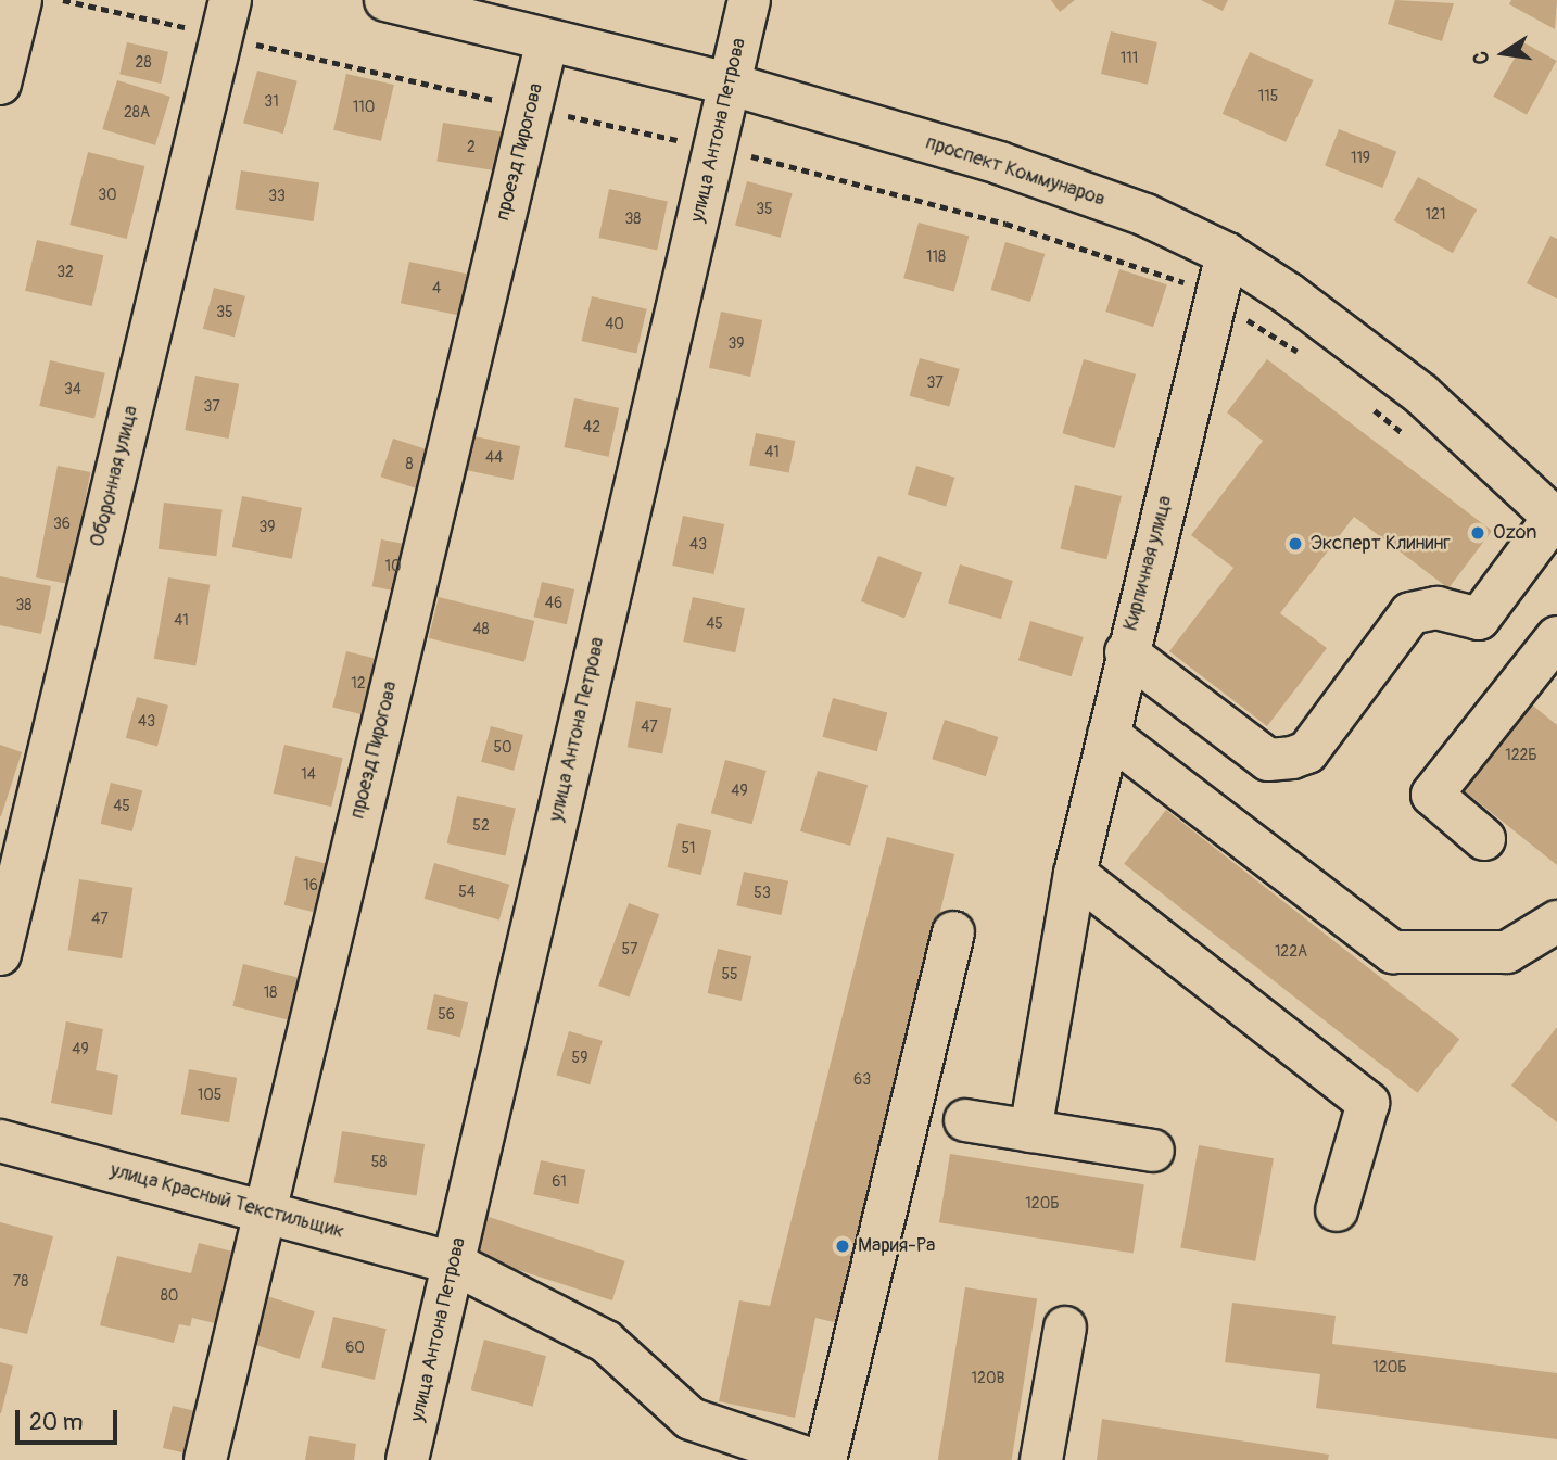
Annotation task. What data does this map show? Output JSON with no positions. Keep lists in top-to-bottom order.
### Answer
{
  "streets": {
    "street": [
      "улица Антона Петрова",
      "проезд Пирогова",
      "проспект Коммунаров",
      "Оборонная улица",
      "Кирпичная улица",
      "улица Красный Текстильщик"
    ]
  },
  "crossings": [
    ["улица Антона Петрова", "проспект Коммунаров"],
    ["улица Антона Петрова", "улица Красный Текстильщик"],
    ["проезд Пирогова", "проспект Коммунаров"],
    ["проезд Пирогова", "улица Красный Текстильщик"],
    ["проспект Коммунаров", "Кирпичная улица"]
  ],
  "places": ["Ozon", "Эксперт Клининг", "Мария-Ра"],
  "house_numbers": [
    "111",
    "28",
    "115",
    "31",
    "110",
    "28А",
    "2",
    "119",
    "30",
    "33",
    "35",
    "121",
    "38",
    "118",
    "32",
    "4",
    "35",
    "40",
    "39",
    "37",
    "34",
    "37",
    "42",
    "41",
    "44",
    "8",
    "36",
    "39",
    "43",
    "10",
    "46",
    "38",
    "41",
    "45",
    "48",
    "12",
    "43",
    "47",
    "50",
    "122Б",
    "14",
    "49",
    "45",
    "52",
    "51",
    "16",
    "54",
    "53",
    "47",
    "57",
    "122А",
    "55",
    "18",
    "56",
    "49",
    "59",
    "63",
    "105",
    "58",
    "61",
    "120Б",
    "78",
    "80",
    "60",
    "120Б",
    "120В"
  ],
  "scale_bar": "20 m",
  "north": "left"
}
